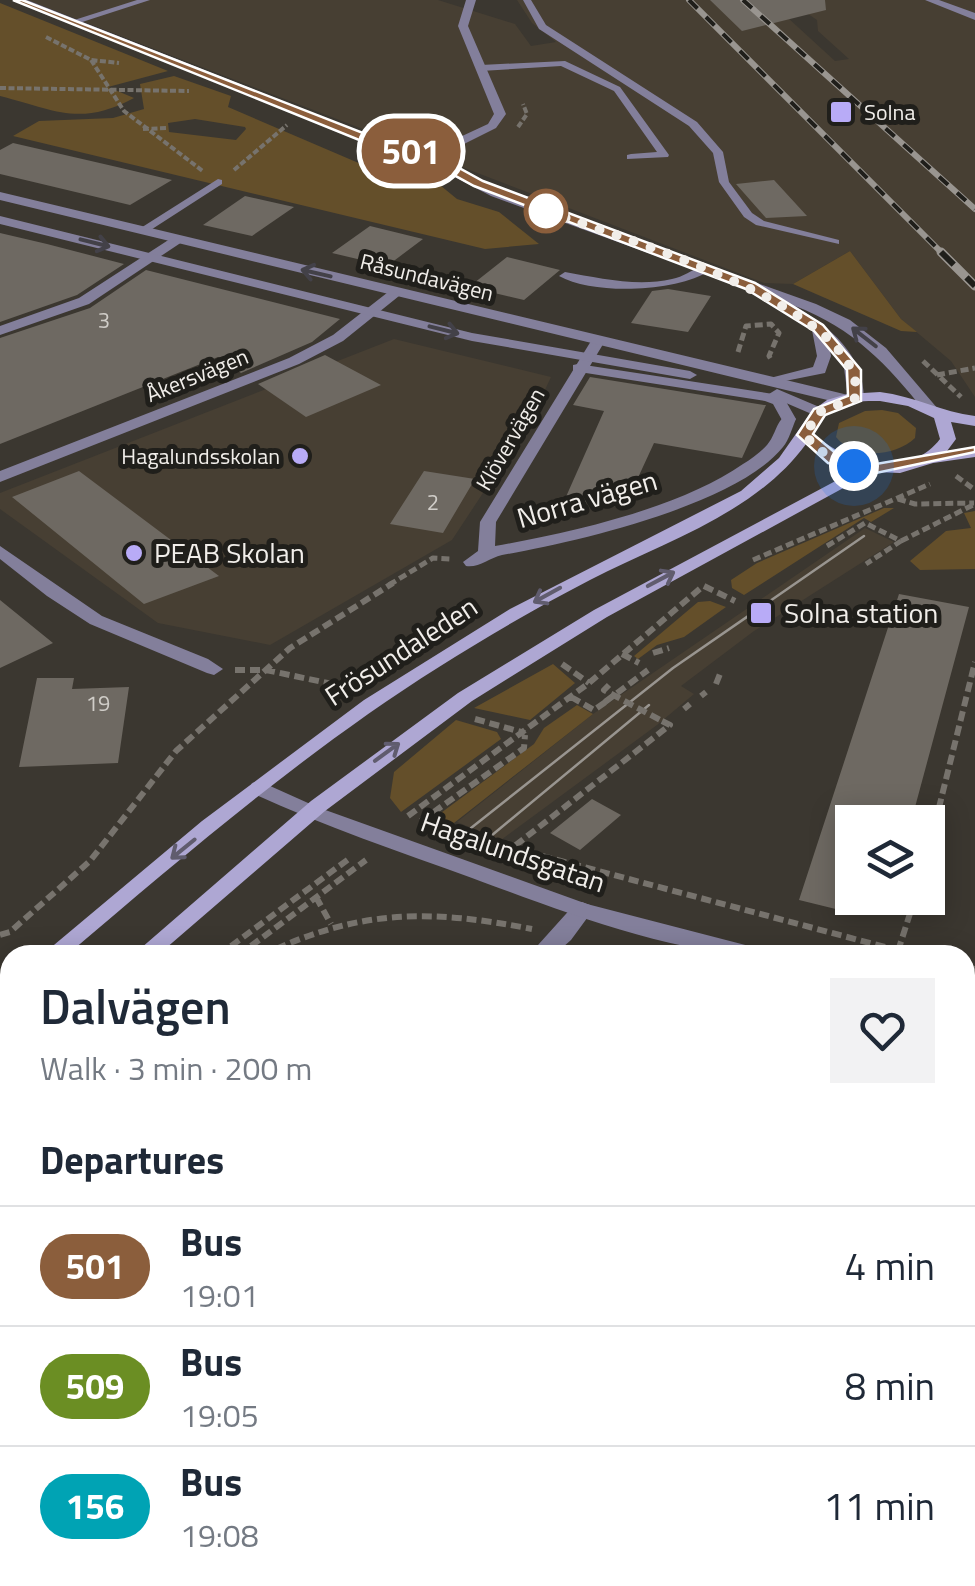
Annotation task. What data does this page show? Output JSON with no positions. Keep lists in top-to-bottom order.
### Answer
{
  "streets": {
    "main road": ["Frösundaleden"],
    "street": [
      "Råsundavägen",
      "Åkersvägen",
      "Klövervägen",
      "Norra vägen",
      "Hagalundsgatan"
    ]
  },
  "crossings": [
    ["Råsundavägen", "Åkersvägen"],
    ["Råsundavägen", "Klövervägen"],
    ["Råsundavägen", "Norra vägen"],
    ["Råsundavägen", "Frösundaleden"],
    ["Klövervägen", "Norra vägen"],
    ["Frösundaleden", "Hagalundsgatan"]
  ],
  "places": {
    "transit": ["Solna", "Solna station"],
    "other": ["Hagalundsskolan", "PEAB Skolan"]
  },
  "lines": ["bus line 501"],
  "house_numbers": ["3", "2", "19"],
  "page": {
    "on_map": "501",
    "heading": [
      ["Dalvägen", "Walk · 3 min · 200 m"],
      "Departures"
    ],
    "list": [
      {
        "mark": "501",
        "name": "Bus",
        "note": "19:01",
        "value": "4 min"
      },
      {
        "mark": "509",
        "name": "Bus",
        "note": "19:05",
        "value": "8 min"
      },
      {
        "mark": "156",
        "name": "Bus",
        "note": "19:08",
        "value": "11 min"
      }
    ]
  }
}
